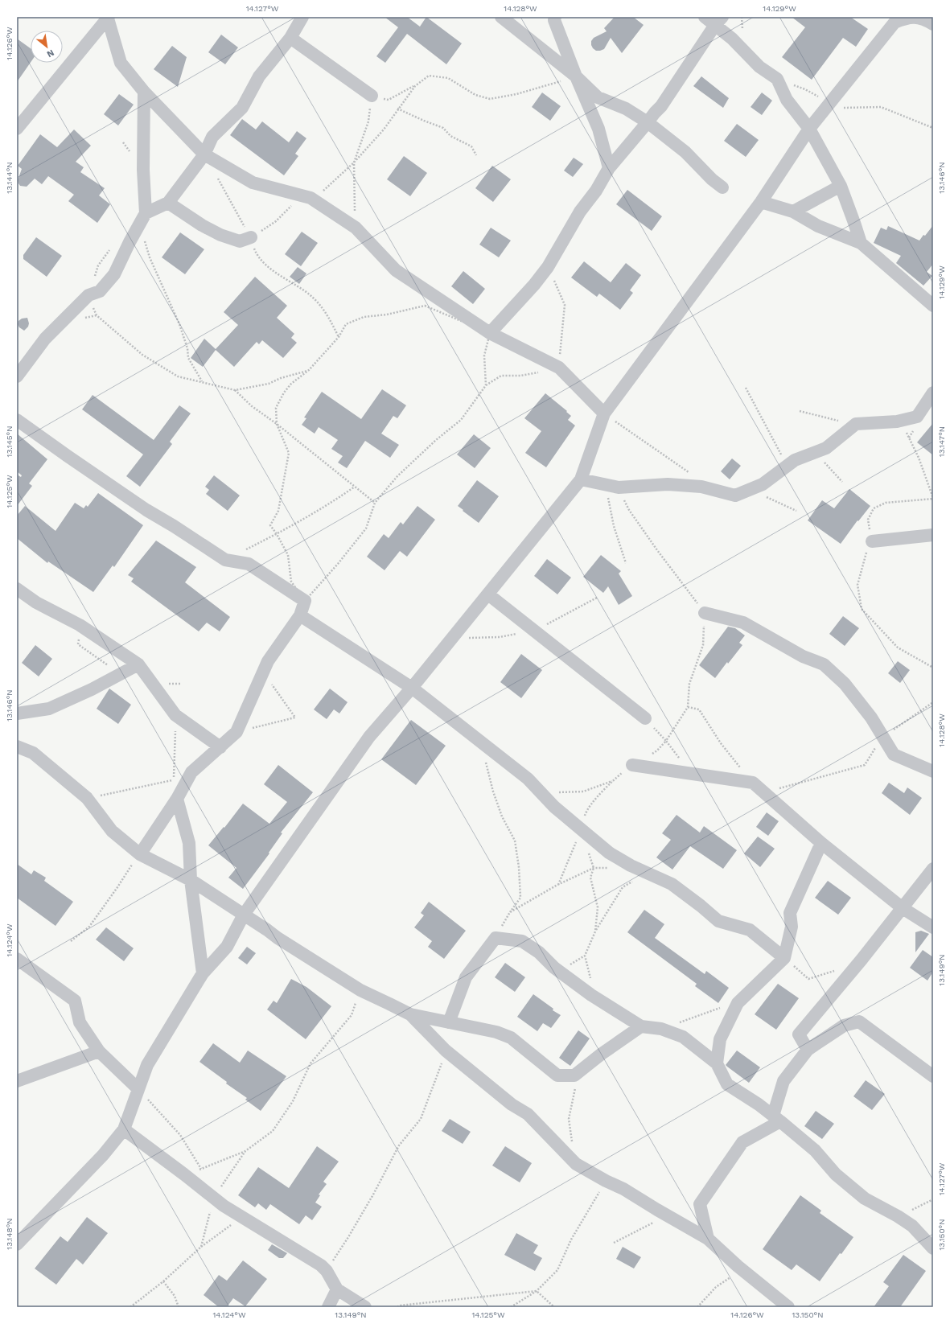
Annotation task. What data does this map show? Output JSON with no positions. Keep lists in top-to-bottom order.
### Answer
{
  "north": "bottom right",
  "coordinates": [
    "14.127°W",
    "14.128°W",
    "14.129°W",
    "14.126°W",
    "13.144°N",
    "13.146°N",
    "13.145°N",
    "13.147°N",
    "14.125°W",
    "14.124°W",
    "13.149°N",
    "13.148°N",
    "13.150°N"
  ]
}
